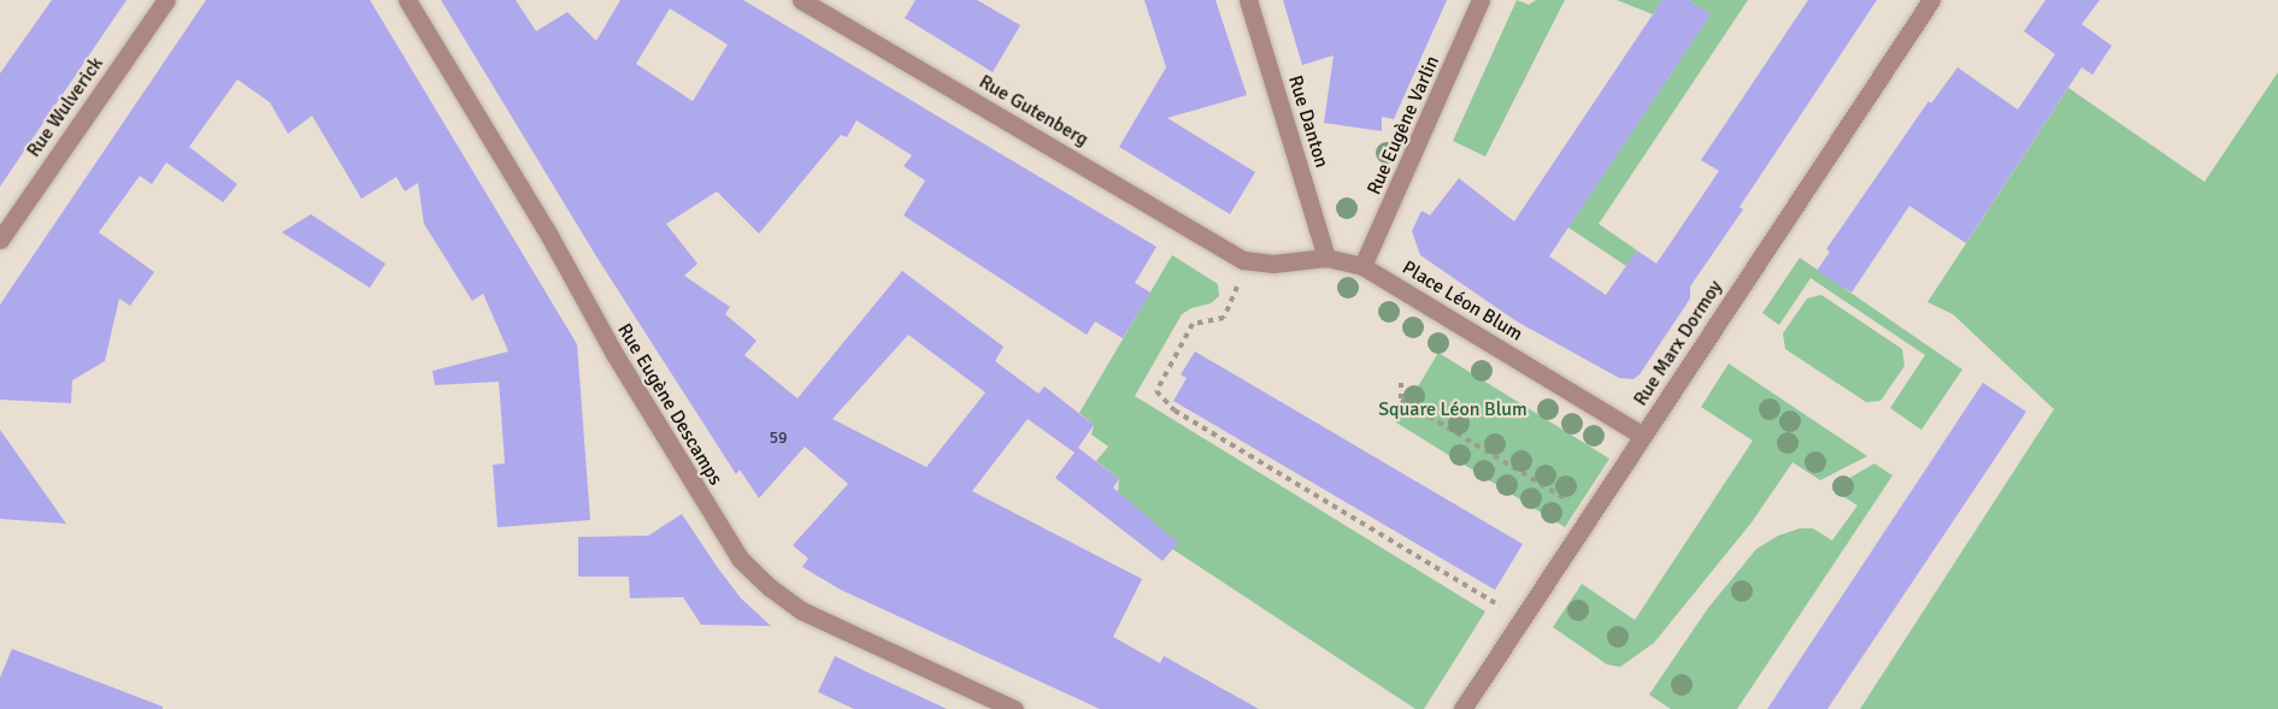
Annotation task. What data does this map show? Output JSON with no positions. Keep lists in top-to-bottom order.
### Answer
{
  "streets": {
    "street": [
      "Rue Wulverick",
      "Rue Gutenberg",
      "Rue Danton",
      "Rue Eugène Varlin",
      "Place Léon Blum",
      "Rue Marx Dormoy",
      "Rue Eugène Descamps"
    ]
  },
  "crossings": [
    ["Rue Gutenberg", "Place Léon Blum"],
    ["Rue Danton", "Place Léon Blum"],
    ["Rue Eugène Varlin", "Place Léon Blum"],
    ["Place Léon Blum", "Rue Marx Dormoy"]
  ],
  "parks": ["Square Léon Blum"],
  "house_numbers": ["59"]
}
